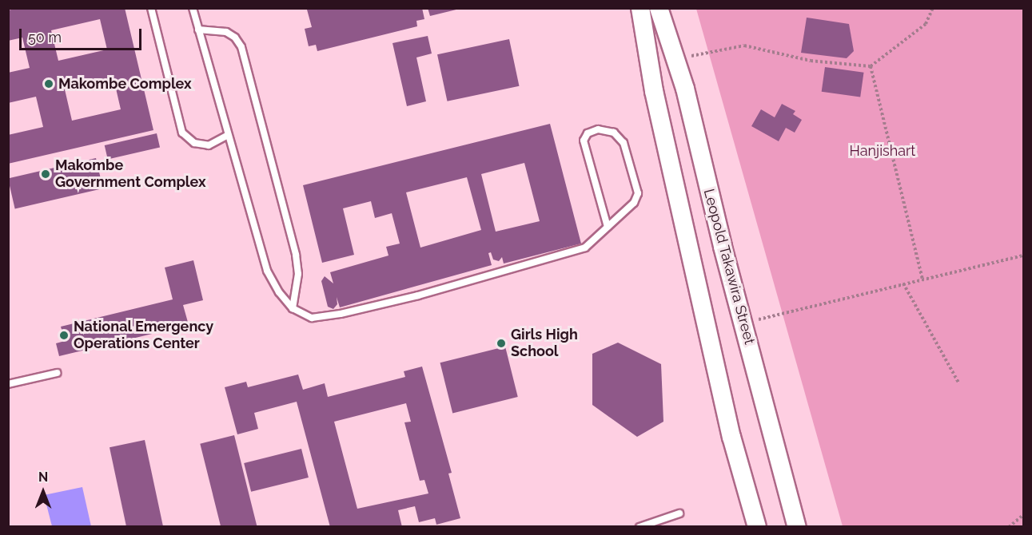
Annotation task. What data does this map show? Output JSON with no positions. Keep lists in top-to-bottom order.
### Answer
{
  "streets": {
    "main road": ["Leopold Takawira Street"]
  },
  "parks": ["Hanjishart"],
  "places": [
    "Makombe Complex",
    "Makombe Government Complex",
    "National Emergency Operations Center",
    "Girls High School"
  ],
  "scale_bar": "50 m",
  "north": "top"
}
